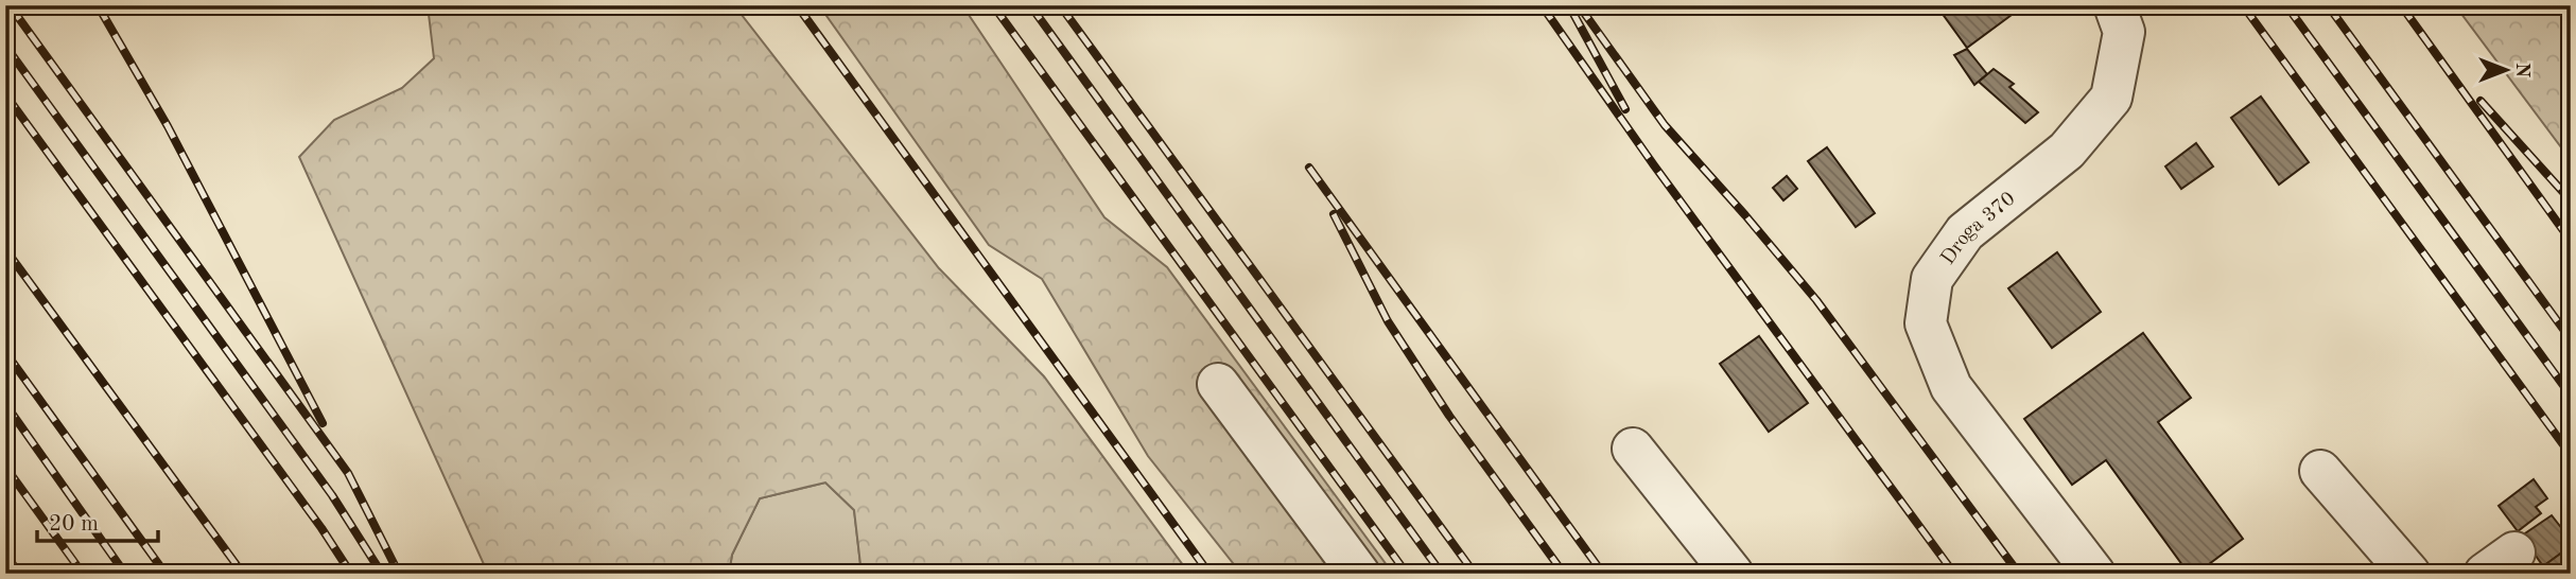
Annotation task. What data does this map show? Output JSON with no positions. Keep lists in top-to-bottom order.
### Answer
{
  "streets": {
    "lane": ["Droga 370"]
  },
  "scale_bar": "20 m",
  "north": "right"
}
